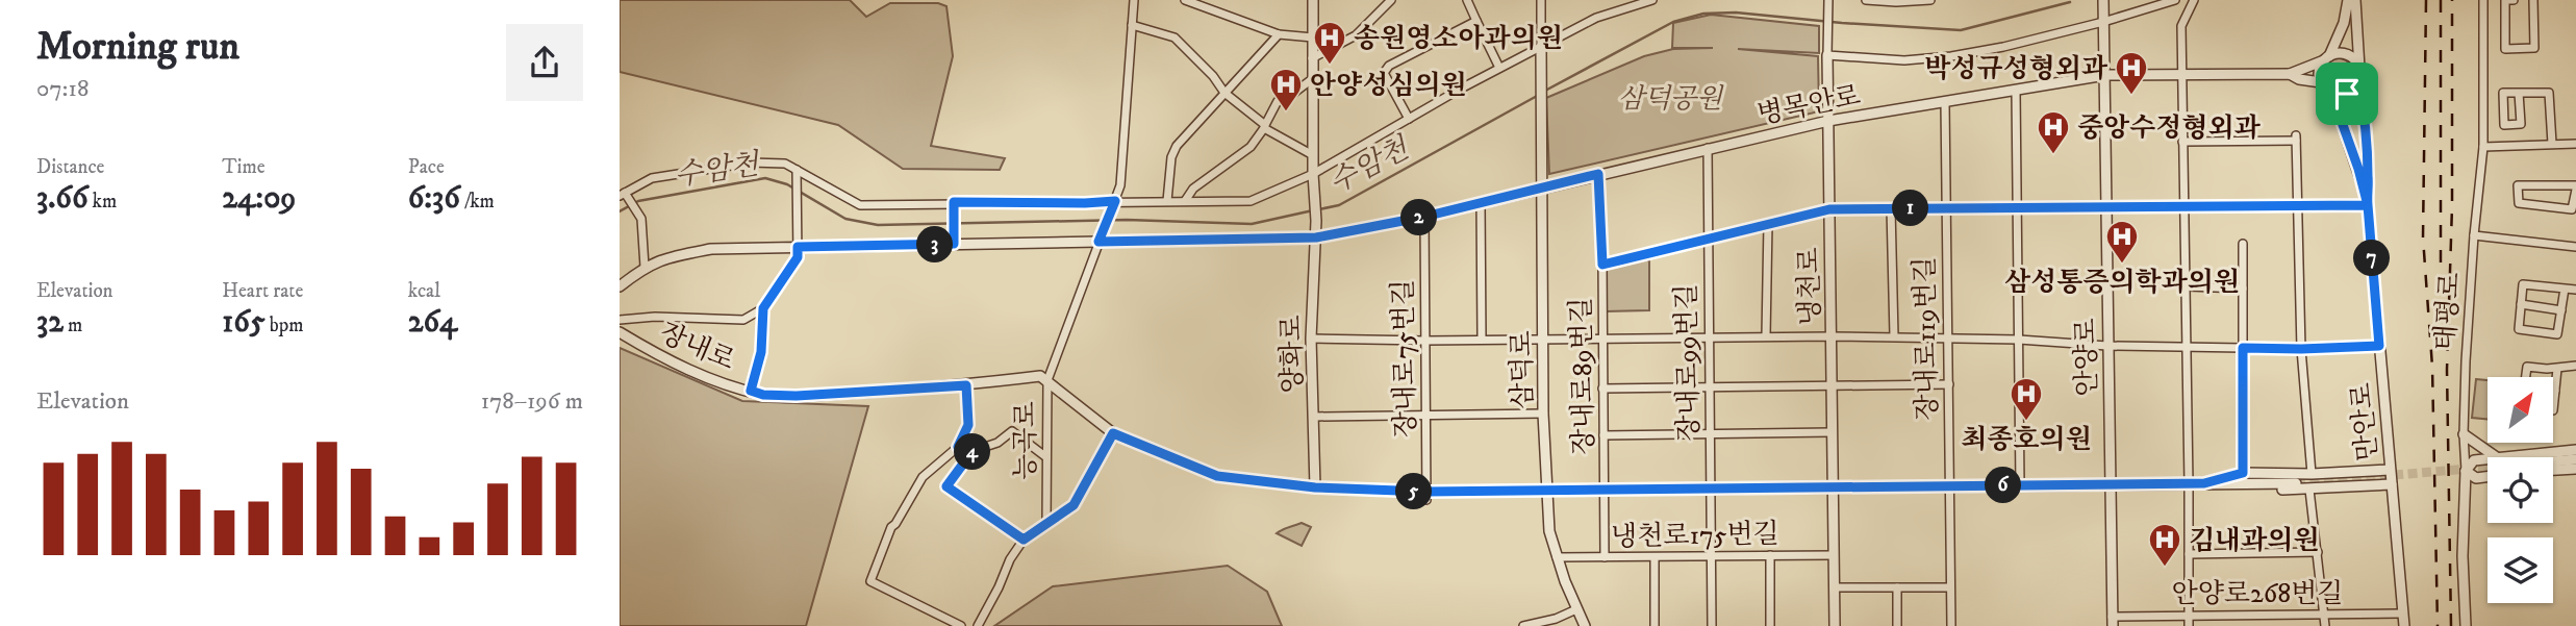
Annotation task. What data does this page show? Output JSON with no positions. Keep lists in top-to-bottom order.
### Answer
{
  "streets": {
    "street": [
      "병목안로",
      "냉천로",
      "태평로",
      "장내로119번길",
      "장내로",
      "양화로",
      "안양로",
      "장내로75번길",
      "장내로99번길",
      "삼덕로",
      "장내로89번길",
      "만안로",
      "능곡로",
      "냉천로175번길",
      "안양로268번길"
    ]
  },
  "crossings": [
    ["병목안로", "냉천로"],
    ["병목안로", "장내로119번길"],
    ["병목안로", "양화로"],
    ["병목안로", "안양로"],
    ["병목안로", "장내로75번길"],
    ["병목안로", "장내로99번길"],
    ["병목안로", "삼덕로"],
    ["병목안로", "장내로89번길"],
    ["병목안로", "능곡로"],
    ["냉천로", "냉천로175번길"],
    ["장내로", "능곡로"],
    ["안양로", "안양로268번길"],
    ["장내로99번길", "냉천로175번길"],
    ["삼덕로", "냉천로175번길"],
    ["만안로", "안양로268번길"]
  ],
  "water": ["수암천"],
  "parks": ["삼덕공원"],
  "places": {
    "hospital": [
      "송원영소아과의원",
      "박성규성형외과",
      "안양성심의원",
      "중앙수정형외과",
      "삼성통증의학과의원",
      "최종호의원",
      "김내과의원"
    ]
  },
  "north": "top right",
  "page": {
    "heading": ["Morning run", "07:18"],
    "stats": [
      ["Distance", "3.66 km"],
      ["Time", "24:09"],
      ["Pace", "6:36 /km"],
      ["Elevation", "32 m"],
      ["Heart rate", "165 bpm"],
      ["kcal", "264"]
    ],
    "pins": [
      "1",
      "2",
      "3",
      "7",
      "4",
      "6",
      "5"
    ],
    "chart": ["Elevation", "178–196 m"]
  }
}
